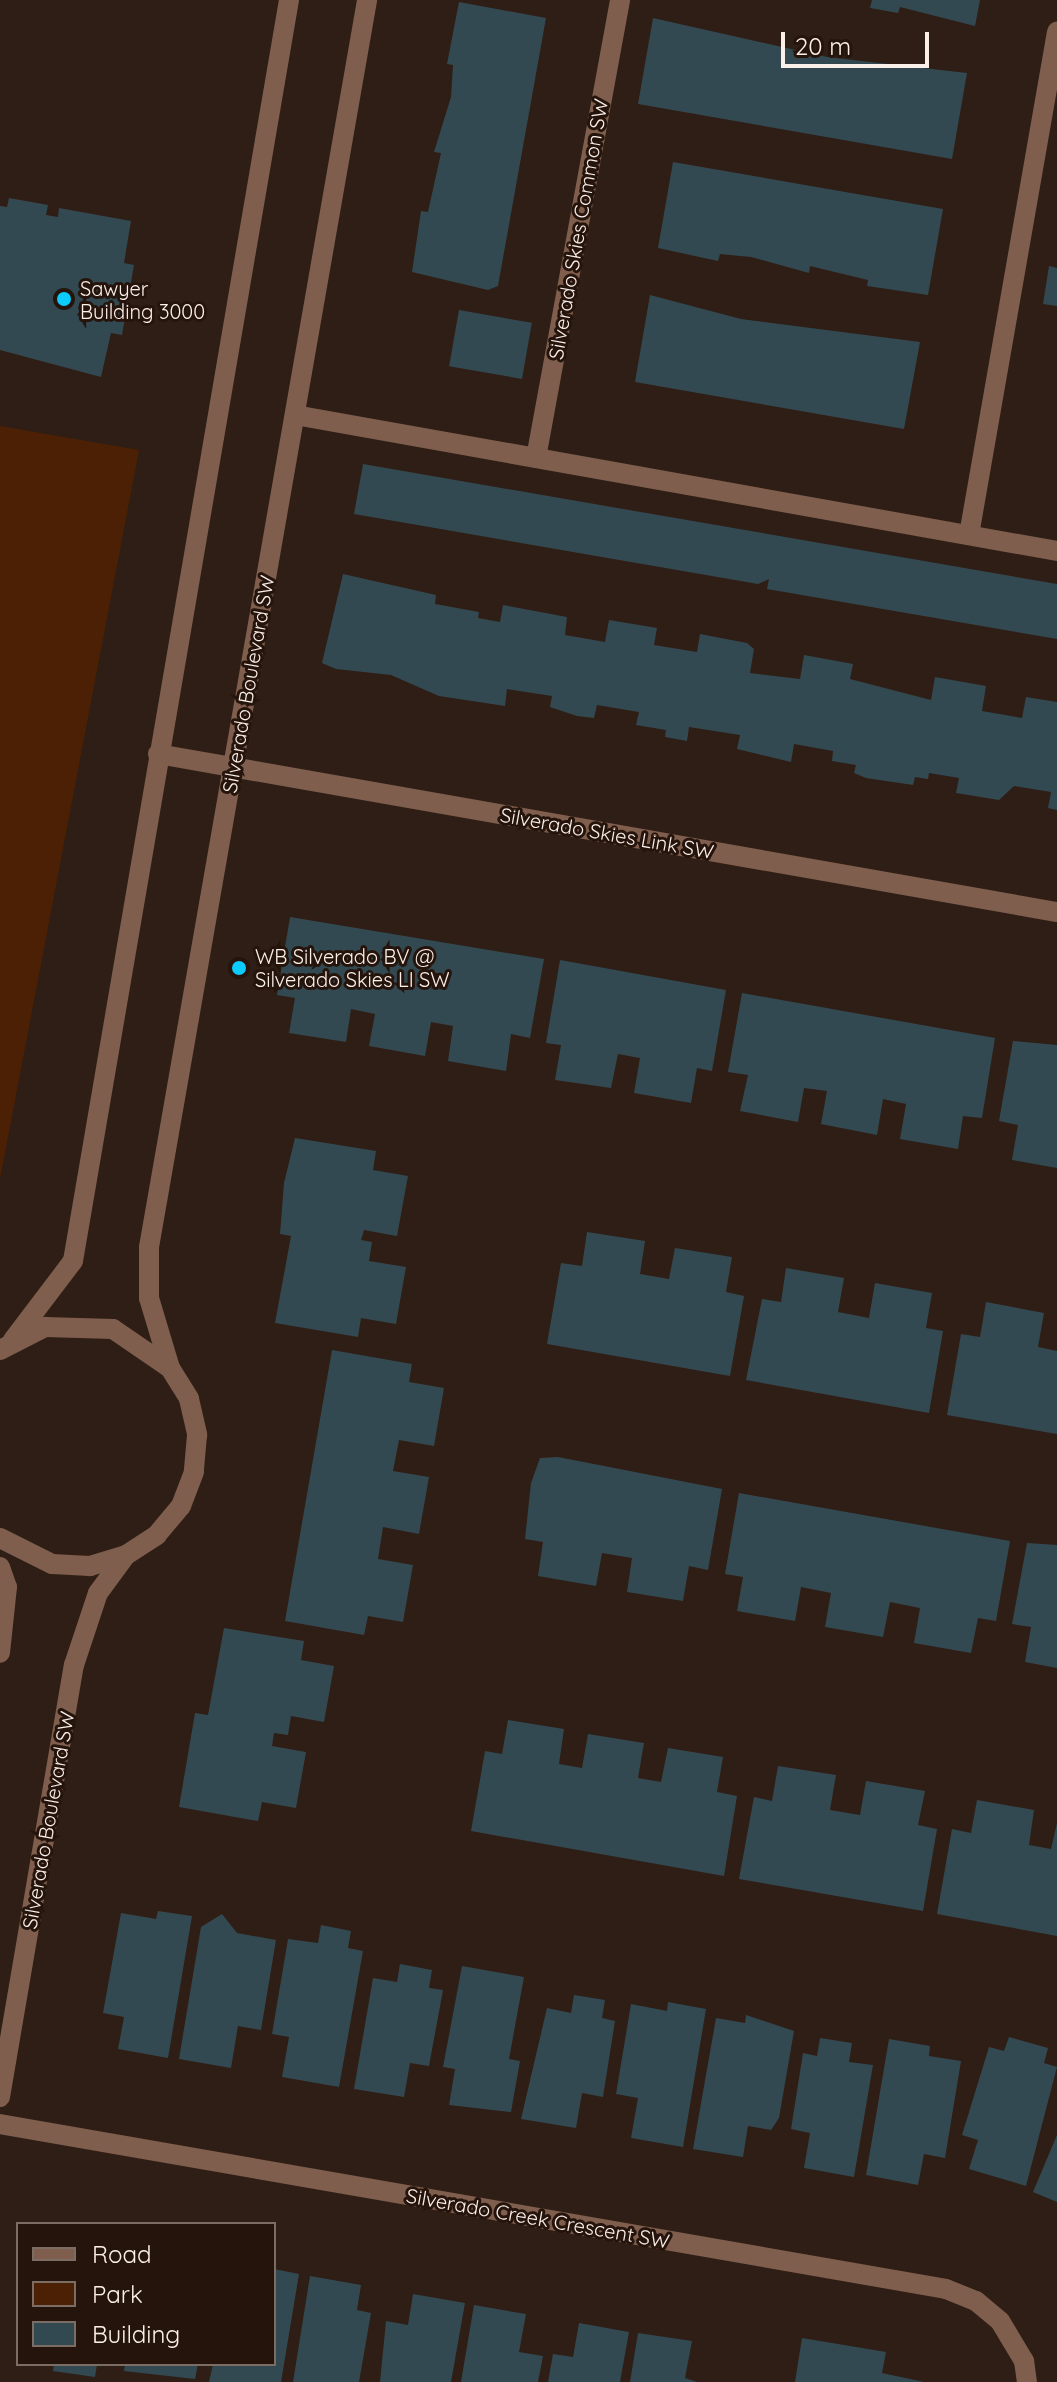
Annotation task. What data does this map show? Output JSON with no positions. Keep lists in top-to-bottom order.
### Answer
{
  "streets": {
    "street": [
      "Silverado Skies Common SW",
      "Silverado Boulevard SW",
      "Silverado Skies Link SW",
      "Silverado Creek Crescent SW"
    ]
  },
  "crossings": [
    ["Silverado Boulevard SW", "Silverado Skies Link SW"]
  ],
  "places": ["Sawyer Building 3000", "WB Silverado BV @ Silverado Skies LI SW"],
  "legend": ["Road", "Park", "Building"],
  "scale_bar": "20 m"
}
